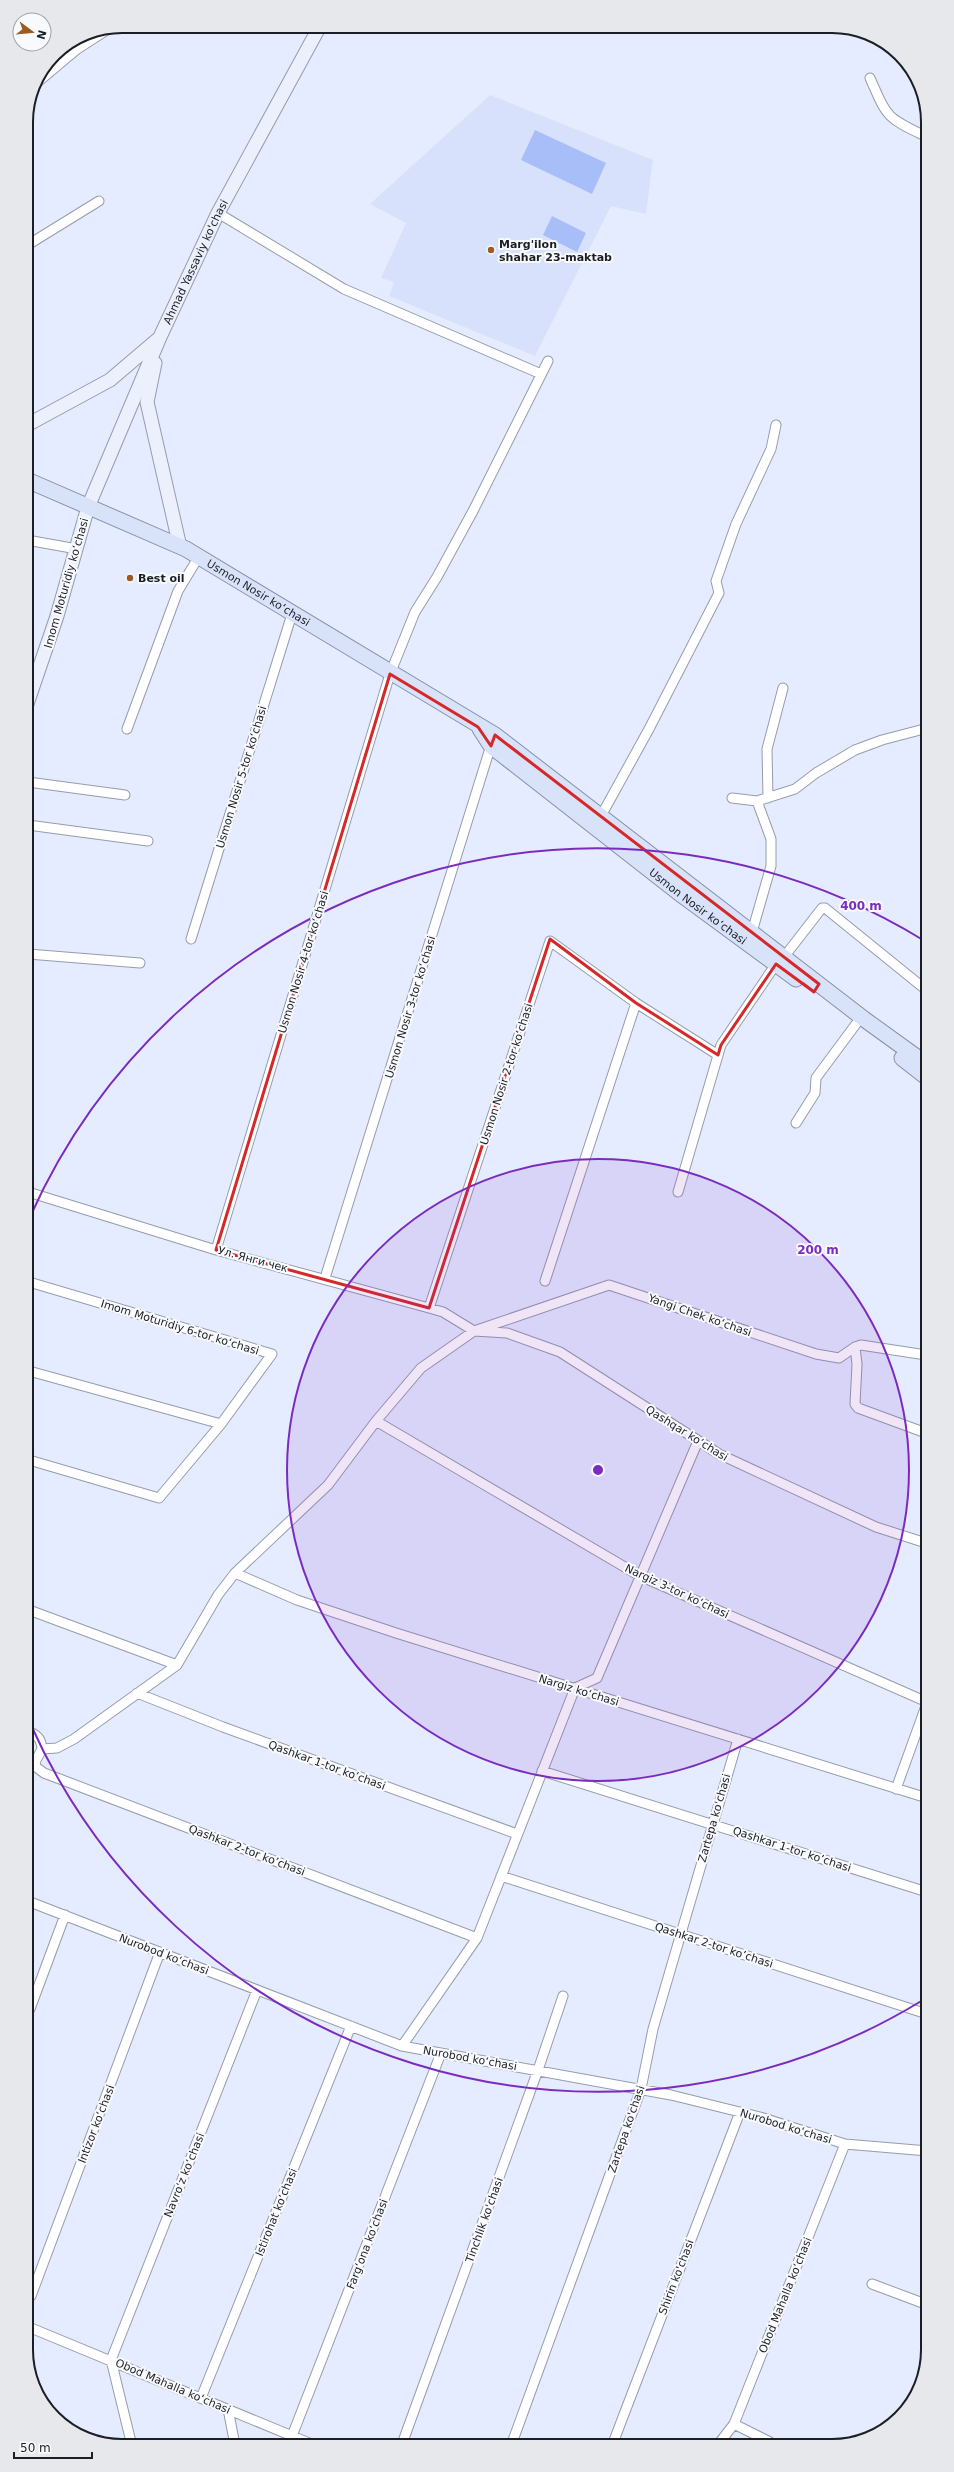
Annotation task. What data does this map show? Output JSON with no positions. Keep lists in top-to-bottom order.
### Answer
{
  "streets": {
    "main road": ["Ahmad Yassaviy ko'chasi", "Imom Moturidiy koʻchasi", "Usmon Nosir ko‘chasi"],
    "street": [
      "Usmon Nosir 5-tor koʻchasi",
      "Usmon Nosir 4-tor koʻchasi",
      "Usmon Nosir 3-tor koʻchasi",
      "Usmon Nosir 2-tor koʻchasi",
      "Ул. Янги чек",
      "Yangi Chek koʻchasi",
      "Imom Moturidiy 6-tor koʻchasi",
      "Qashqar koʻchasi",
      "Nargiz 3-tor koʻchasi",
      "Nargiz koʻchasi",
      "Qashkar 1-tor koʼchasi",
      "Zartepa ko'chasi",
      "Qashkar 2-tor koʼchasi",
      "Nurobod koʻchasi",
      "Intizor koʻchasi",
      "Navro‘z ko‘chasi",
      "Istirohat ko‘chasi",
      "Tinchlik ko'chasi",
      "Farg‘ona ko‘chasi",
      "Shirin ko'chasi",
      "Obod Mahalla ko‘chasi"
    ]
  },
  "crossings": [
    ["Ahmad Yassaviy ko'chasi", "Imom Moturidiy koʻchasi"],
    ["Ahmad Yassaviy ko'chasi", "Usmon Nosir ko‘chasi"],
    ["Imom Moturidiy koʻchasi", "Usmon Nosir ko‘chasi"],
    ["Usmon Nosir ko‘chasi", "Usmon Nosir 5-tor koʻchasi"],
    ["Usmon Nosir ko‘chasi", "Usmon Nosir 4-tor koʻchasi"],
    ["Usmon Nosir ko‘chasi", "Usmon Nosir 3-tor koʻchasi"],
    ["Usmon Nosir 4-tor koʻchasi", "Ул. Янги чек"],
    ["Usmon Nosir 3-tor koʻchasi", "Ул. Янги чек"],
    ["Usmon Nosir 2-tor koʻchasi", "Ул. Янги чек"],
    ["Ул. Янги чек", "Yangi Chek koʻchasi"],
    ["Ул. Янги чек", "Qashqar koʻchasi"],
    ["Yangi Chek koʻchasi", "Qashqar koʻchasi"],
    ["Yangi Chek koʻchasi", "Nargiz 3-tor koʻchasi"],
    ["Yangi Chek koʻchasi", "Nargiz koʻchasi"],
    ["Nargiz 3-tor koʻchasi", "Nargiz koʻchasi"],
    ["Nargiz koʻchasi", "Zartepa ko'chasi"],
    ["Qashkar 1-tor koʼchasi", "Zartepa ko'chasi"],
    ["Zartepa ko'chasi", "Qashkar 2-tor koʼchasi"],
    ["Zartepa ko'chasi", "Nurobod koʻchasi"],
    ["Nurobod koʻchasi", "Intizor koʻchasi"],
    ["Nurobod koʻchasi", "Navro‘z ko‘chasi"],
    ["Nurobod koʻchasi", "Istirohat ko‘chasi"],
    ["Nurobod koʻchasi", "Tinchlik ko'chasi"],
    ["Nurobod koʻchasi", "Farg‘ona ko‘chasi"],
    ["Nurobod koʻchasi", "Shirin ko'chasi"],
    ["Nurobod koʻchasi", "Obod Mahalla ko‘chasi"],
    ["Navro‘z ko‘chasi", "Obod Mahalla ko‘chasi"],
    ["Istirohat ko‘chasi", "Obod Mahalla ko‘chasi"],
    ["Farg‘ona ko‘chasi", "Obod Mahalla ko‘chasi"]
  ],
  "places": ["Marg'ilon shahar 23-maktab", "Best oil"],
  "scale_bar": "50 m",
  "north": "right",
  "rings": ["400 m", "200 m"]
}
